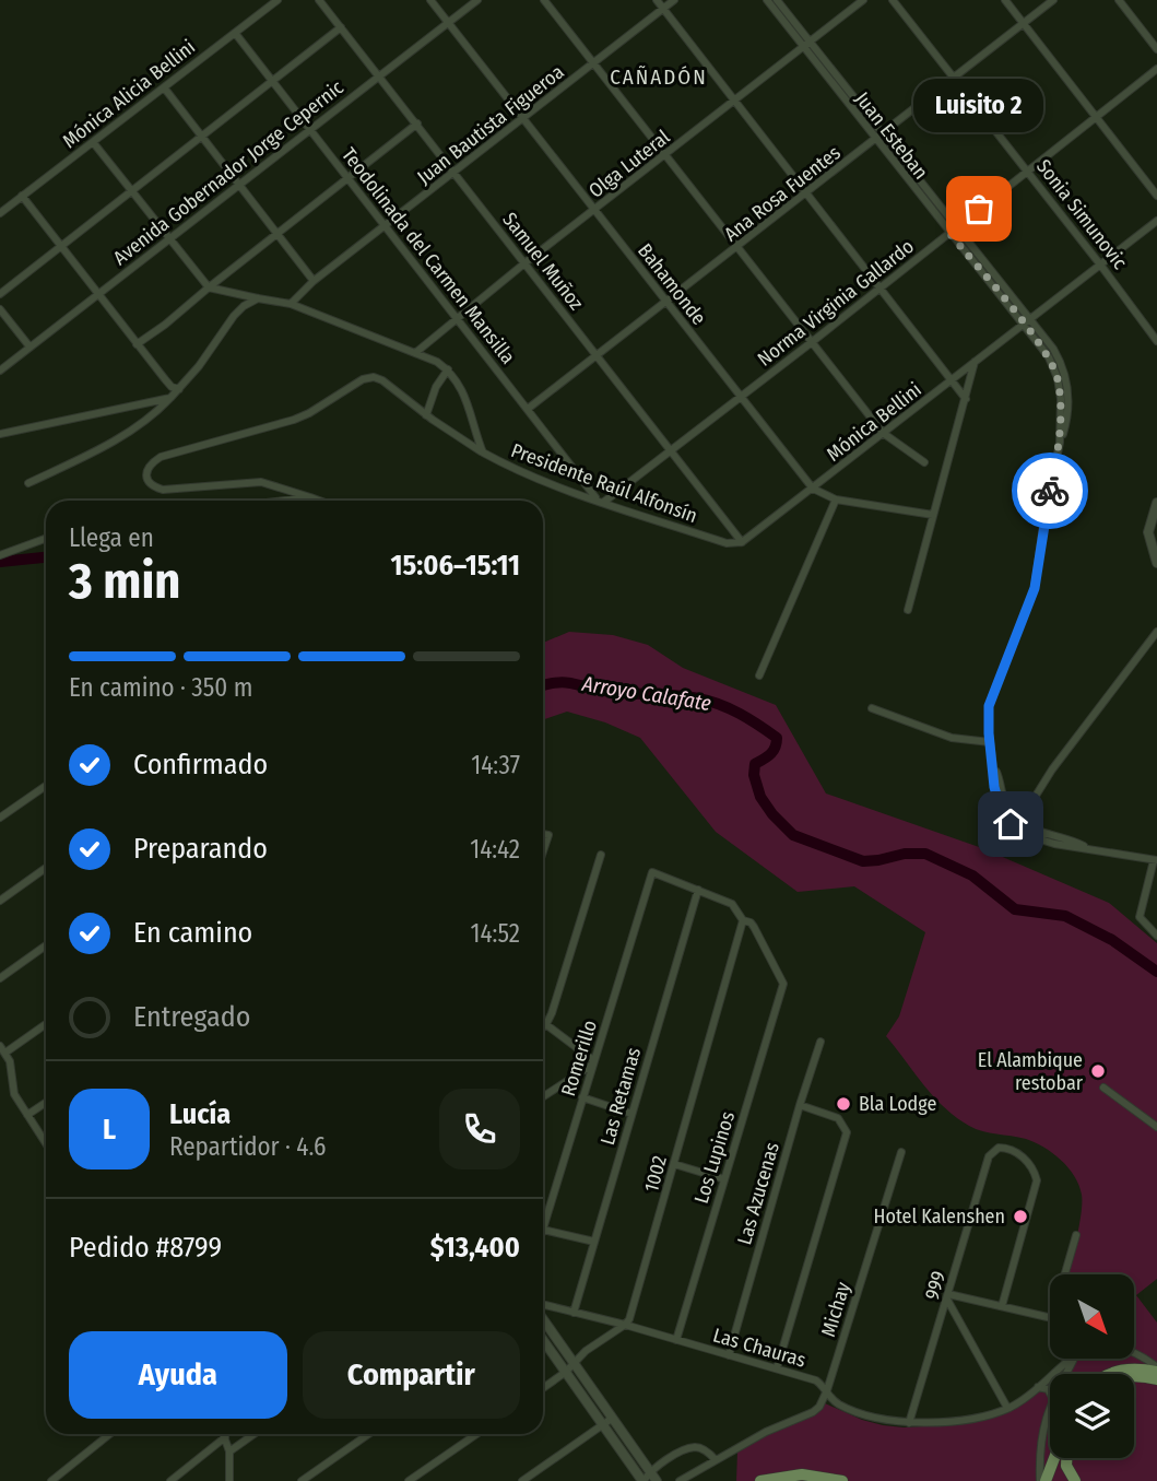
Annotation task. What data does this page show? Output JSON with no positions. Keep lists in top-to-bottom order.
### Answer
{
  "streets": {
    "street": [
      "Mónica Alicia Bellini",
      "Juan Bautista Figueroa",
      "Juan Esteban",
      "Olga Luteral",
      "Avenida Gobernador Jorge Cepernic",
      "Ana Rosa Fuentes",
      "Sonia Simunovic",
      "Teodolinada del Carmen Mansilla",
      "Samuel Muñoz",
      "Bahamonde",
      "Norma Virginia Gallardo",
      "Mónica Bellini",
      "Presidente Raúl Alfonsín",
      "Romerillo",
      "Las Retamas",
      "Los Lupinos",
      "1002",
      "Las Azucenas",
      "999",
      "Michay",
      "Las Chauras"
    ]
  },
  "crossings": [
    ["Mónica Alicia Bellini", "Teodolinada del Carmen Mansilla"],
    ["Juan Bautista Figueroa", "Teodolinada del Carmen Mansilla"],
    ["Juan Bautista Figueroa", "Samuel Muñoz"],
    ["Juan Bautista Figueroa", "Bahamonde"],
    ["Juan Esteban", "Olga Luteral"],
    ["Juan Esteban", "Ana Rosa Fuentes"],
    ["Juan Esteban", "Norma Virginia Gallardo"],
    ["Juan Esteban", "Mónica Bellini"],
    ["Olga Luteral", "Teodolinada del Carmen Mansilla"],
    ["Olga Luteral", "Samuel Muñoz"],
    ["Olga Luteral", "Bahamonde"],
    ["Avenida Gobernador Jorge Cepernic", "Teodolinada del Carmen Mansilla"],
    ["Avenida Gobernador Jorge Cepernic", "Samuel Muñoz"],
    ["Avenida Gobernador Jorge Cepernic", "Bahamonde"],
    ["Ana Rosa Fuentes", "Sonia Simunovic"],
    ["Ana Rosa Fuentes", "Teodolinada del Carmen Mansilla"],
    ["Ana Rosa Fuentes", "Samuel Muñoz"],
    ["Ana Rosa Fuentes", "Bahamonde"],
    ["Sonia Simunovic", "Norma Virginia Gallardo"],
    ["Sonia Simunovic", "Mónica Bellini"],
    ["Teodolinada del Carmen Mansilla", "Norma Virginia Gallardo"],
    ["Teodolinada del Carmen Mansilla", "Presidente Raúl Alfonsín"],
    ["Samuel Muñoz", "Norma Virginia Gallardo"],
    ["Samuel Muñoz", "Mónica Bellini"],
    ["Samuel Muñoz", "Presidente Raúl Alfonsín"],
    ["Bahamonde", "Norma Virginia Gallardo"],
    ["Bahamonde", "Mónica Bellini"],
    ["Norma Virginia Gallardo", "Presidente Raúl Alfonsín"],
    ["Mónica Bellini", "Presidente Raúl Alfonsín"],
    ["Romerillo", "Las Retamas"],
    ["Las Retamas", "Las Chauras"],
    ["Los Lupinos", "1002"],
    ["Los Lupinos", "Las Chauras"],
    ["1002", "Las Chauras"],
    ["Las Azucenas", "Las Chauras"],
    ["999", "Las Chauras"],
    ["Michay", "Las Chauras"]
  ],
  "districts": ["CAÑADÓN"],
  "water": ["Arroyo Calafate"],
  "places": [
    "Luisito 2",
    "El Alambique restobar",
    "Bla Lodge",
    "Hotel Kalenshen"
  ],
  "north": "bottom right",
  "page": {
    "bubble": "Luisito 2",
    "heading": ["3 min", "Llega en", "15:06–15:11"],
    "panel": [
      "Lucía",
      "Repartidor · 4.6",
      "Pedido #8799",
      "$13,400"
    ],
    "bar": "En camino · 350 m",
    "list": [
      ["Confirmado", "14:37"],
      ["Preparando", "14:42"],
      ["En camino", "14:52"],
      "Entregado"
    ],
    "round": "L",
    "buttons": ["Ayuda", "Compartir"]
  }
}
